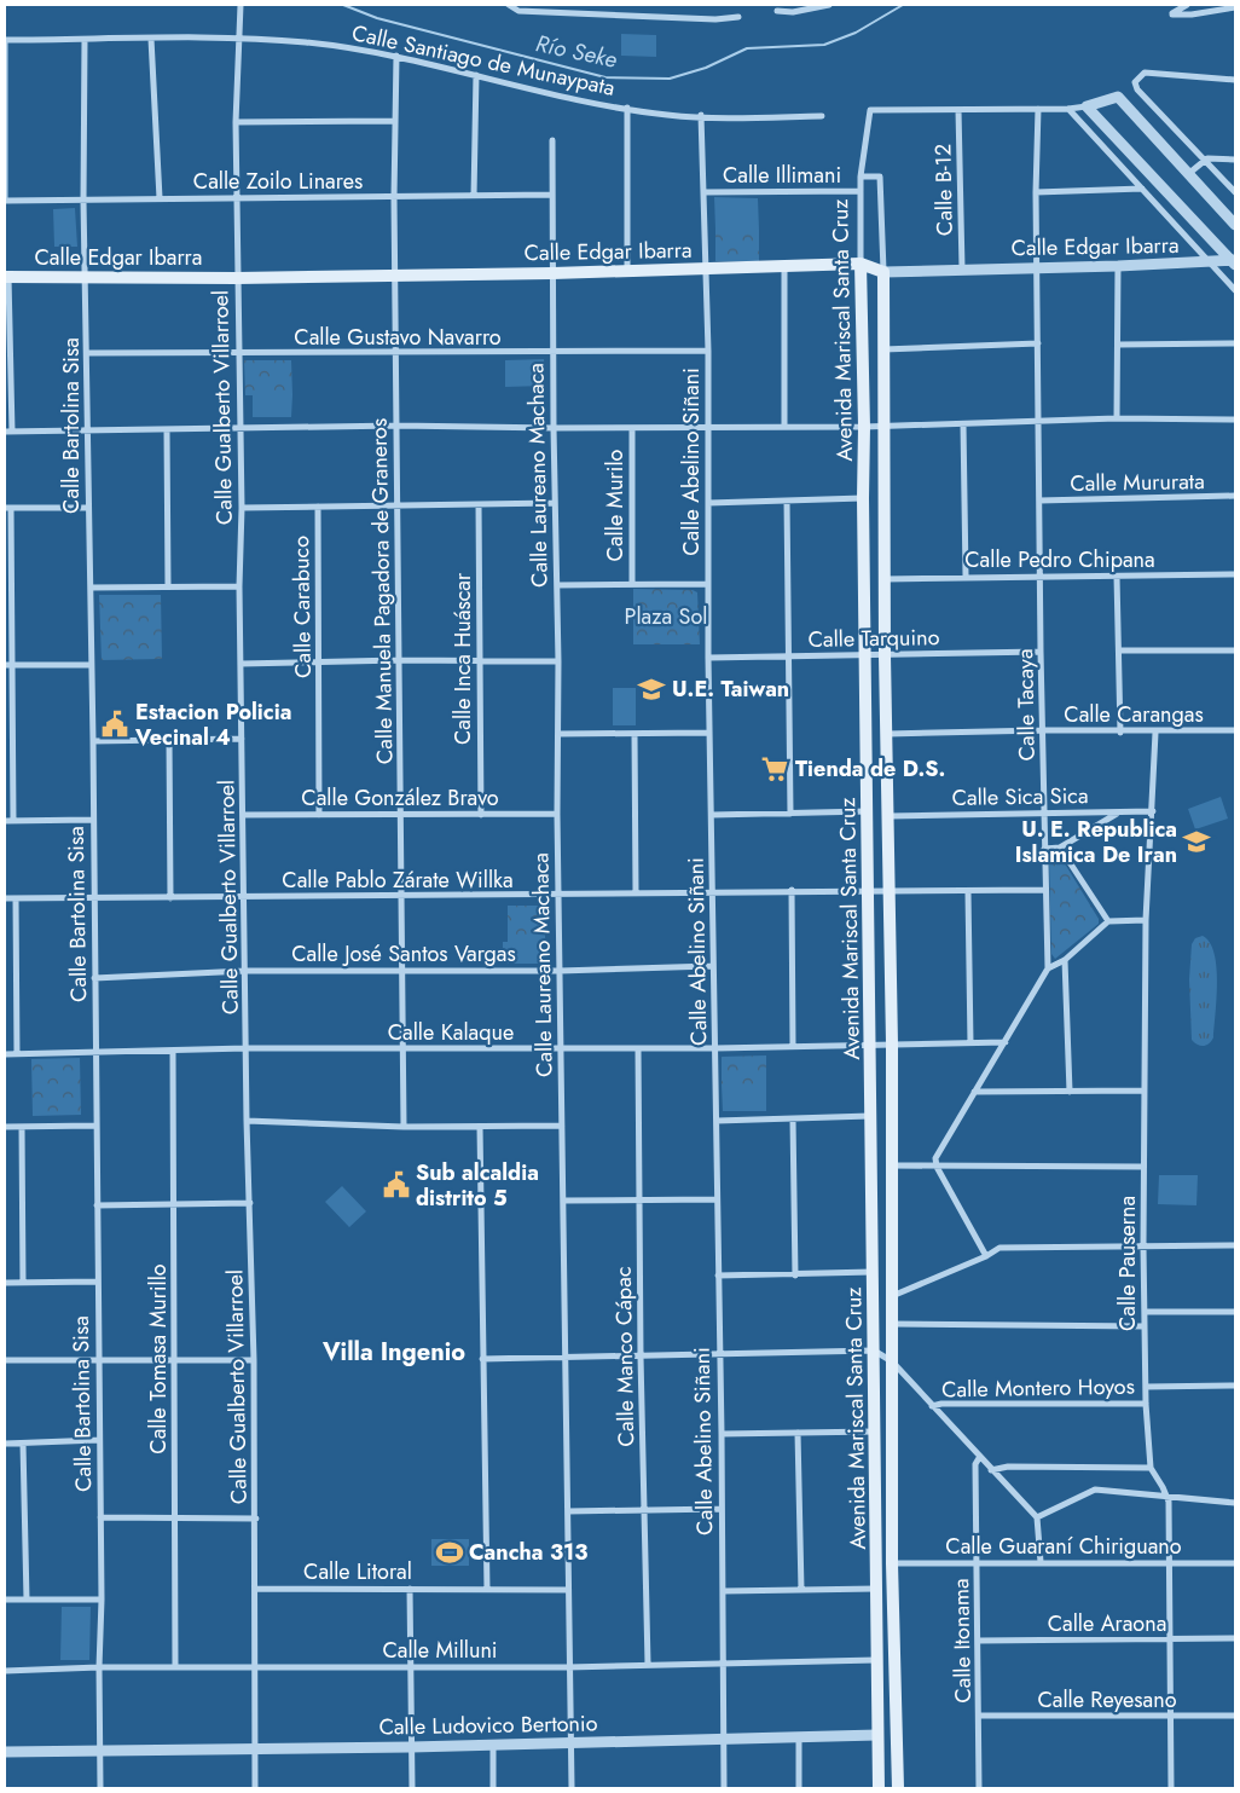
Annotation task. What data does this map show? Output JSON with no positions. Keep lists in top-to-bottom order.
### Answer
{
  "streets": {
    "main road": ["Calle Edgar Ibarra", "Avenida Mariscal Santa Cruz"],
    "street": [
      "Calle Santiago de Munaypata",
      "Calle Illimani",
      "Calle Zoilo Linares",
      "Calle B-12",
      "Calle Gustavo Navarro",
      "Calle Gualberto Villarroel",
      "Calle Bartolina Sisa",
      "Calle Abelino Siñani",
      "Calle Laureano Machaca",
      "Calle Mururata",
      "Calle Murilo",
      "Calle Pedro Chipana",
      "Calle Manuela Pagadora de Graneros",
      "Calle Carabuco",
      "Calle Tarquino",
      "Calle Inca Huáscar",
      "Calle Tacaya",
      "Calle Carangas",
      "Calle Sica Sica",
      "Calle González Bravo",
      "Calle Pablo Zárate Willka",
      "Calle José Santos Vargas",
      "Calle Kalaque",
      "Calle Pauserna",
      "Calle Manco Cápac",
      "Calle Tomasa Murillo",
      "Calle Montero Hoyos",
      "Calle Guaraní Chiriguano",
      "Calle Litoral",
      "Calle Araona",
      "Calle Itonama",
      "Calle Milluni",
      "Calle Reyesano",
      "Calle Ludovico Bertonio"
    ]
  },
  "crossings": [
    ["Calle Santiago de Munaypata", "Calle Gualberto Villarroel"],
    ["Calle Santiago de Munaypata", "Calle Bartolina Sisa"],
    ["Calle Santiago de Munaypata", "Calle Abelino Siñani"],
    ["Calle Santiago de Munaypata", "Calle Manuela Pagadora de Graneros"],
    ["Calle Illimani", "Avenida Mariscal Santa Cruz"],
    ["Calle Illimani", "Calle Abelino Siñani"],
    ["Calle Zoilo Linares", "Calle Gualberto Villarroel"],
    ["Calle Zoilo Linares", "Calle Bartolina Sisa"],
    ["Calle Zoilo Linares", "Calle Laureano Machaca"],
    ["Calle Zoilo Linares", "Calle Manuela Pagadora de Graneros"],
    ["Calle B-12", "Calle Edgar Ibarra"],
    ["Calle Edgar Ibarra", "Avenida Mariscal Santa Cruz"],
    ["Calle Edgar Ibarra", "Calle Gualberto Villarroel"],
    ["Calle Edgar Ibarra", "Calle Bartolina Sisa"],
    ["Calle Edgar Ibarra", "Calle Abelino Siñani"],
    ["Calle Edgar Ibarra", "Calle Laureano Machaca"],
    ["Calle Edgar Ibarra", "Calle Manuela Pagadora de Graneros"],
    ["Calle Edgar Ibarra", "Calle Tacaya"],
    ["Avenida Mariscal Santa Cruz", "Calle Pedro Chipana"],
    ["Avenida Mariscal Santa Cruz", "Calle Tarquino"],
    ["Avenida Mariscal Santa Cruz", "Calle Carangas"],
    ["Avenida Mariscal Santa Cruz", "Calle Sica Sica"],
    ["Avenida Mariscal Santa Cruz", "Calle Pablo Zárate Willka"],
    ["Avenida Mariscal Santa Cruz", "Calle Kalaque"],
    ["Avenida Mariscal Santa Cruz", "Calle Guaraní Chiriguano"],
    ["Avenida Mariscal Santa Cruz", "Calle Milluni"],
    ["Avenida Mariscal Santa Cruz", "Calle Ludovico Bertonio"],
    ["Calle Gustavo Navarro", "Calle Gualberto Villarroel"],
    ["Calle Gustavo Navarro", "Calle Bartolina Sisa"],
    ["Calle Gustavo Navarro", "Calle Abelino Siñani"],
    ["Calle Gustavo Navarro", "Calle Laureano Machaca"],
    ["Calle Gustavo Navarro", "Calle Manuela Pagadora de Graneros"],
    ["Calle Gualberto Villarroel", "Calle González Bravo"],
    ["Calle Gualberto Villarroel", "Calle Pablo Zárate Willka"],
    ["Calle Gualberto Villarroel", "Calle José Santos Vargas"],
    ["Calle Gualberto Villarroel", "Calle Kalaque"],
    ["Calle Gualberto Villarroel", "Calle Litoral"],
    ["Calle Gualberto Villarroel", "Calle Milluni"],
    ["Calle Gualberto Villarroel", "Calle Ludovico Bertonio"],
    ["Calle Bartolina Sisa", "Calle Pablo Zárate Willka"],
    ["Calle Bartolina Sisa", "Calle José Santos Vargas"],
    ["Calle Bartolina Sisa", "Calle Kalaque"],
    ["Calle Bartolina Sisa", "Calle Milluni"],
    ["Calle Bartolina Sisa", "Calle Ludovico Bertonio"],
    ["Calle Abelino Siñani", "Calle Tarquino"],
    ["Calle Abelino Siñani", "Calle Pablo Zárate Willka"],
    ["Calle Abelino Siñani", "Calle José Santos Vargas"],
    ["Calle Abelino Siñani", "Calle Kalaque"],
    ["Calle Abelino Siñani", "Calle Milluni"],
    ["Calle Abelino Siñani", "Calle Ludovico Bertonio"],
    ["Calle Laureano Machaca", "Calle González Bravo"],
    ["Calle Laureano Machaca", "Calle Pablo Zárate Willka"],
    ["Calle Laureano Machaca", "Calle José Santos Vargas"],
    ["Calle Laureano Machaca", "Calle Kalaque"],
    ["Calle Laureano Machaca", "Calle Litoral"],
    ["Calle Laureano Machaca", "Calle Milluni"],
    ["Calle Laureano Machaca", "Calle Ludovico Bertonio"],
    ["Calle Mururata", "Calle Tacaya"],
    ["Calle Pedro Chipana", "Calle Tacaya"],
    ["Calle Manuela Pagadora de Graneros", "Calle González Bravo"],
    ["Calle Manuela Pagadora de Graneros", "Calle Pablo Zárate Willka"],
    ["Calle Manuela Pagadora de Graneros", "Calle José Santos Vargas"],
    ["Calle Manuela Pagadora de Graneros", "Calle Kalaque"],
    ["Calle Carabuco", "Calle González Bravo"],
    ["Calle Tarquino", "Calle Tacaya"],
    ["Calle Inca Huáscar", "Calle González Bravo"],
    ["Calle Tacaya", "Calle Carangas"],
    ["Calle Tacaya", "Calle Sica Sica"],
    ["Calle Tacaya", "Calle Pablo Zárate Willka"],
    ["Calle Carangas", "Calle Pauserna"],
    ["Calle Sica Sica", "Calle Pauserna"],
    ["Calle Kalaque", "Calle Manco Cápac"],
    ["Calle Kalaque", "Calle Tomasa Murillo"],
    ["Calle Pauserna", "Calle Montero Hoyos"],
    ["Calle Pauserna", "Calle Guaraní Chiriguano"],
    ["Calle Pauserna", "Calle Araona"],
    ["Calle Pauserna", "Calle Reyesano"],
    ["Calle Manco Cápac", "Calle Milluni"],
    ["Calle Tomasa Murillo", "Calle Milluni"],
    ["Calle Guaraní Chiriguano", "Calle Itonama"],
    ["Calle Araona", "Calle Itonama"],
    ["Calle Itonama", "Calle Reyesano"]
  ],
  "districts": ["Villa Ingenio"],
  "water": ["Río Seke"],
  "parks": ["Plaza Sol"],
  "places": {
    "school or university": ["U.E. Taiwan", "U. E. Republica Islamica De Iran"],
    "public building": ["Estacion Policia Vecinal 4", "Sub alcaldia distrito 5"],
    "supermarket": ["Tienda de D.S."],
    "sports": ["Cancha 313"]
  }
}
